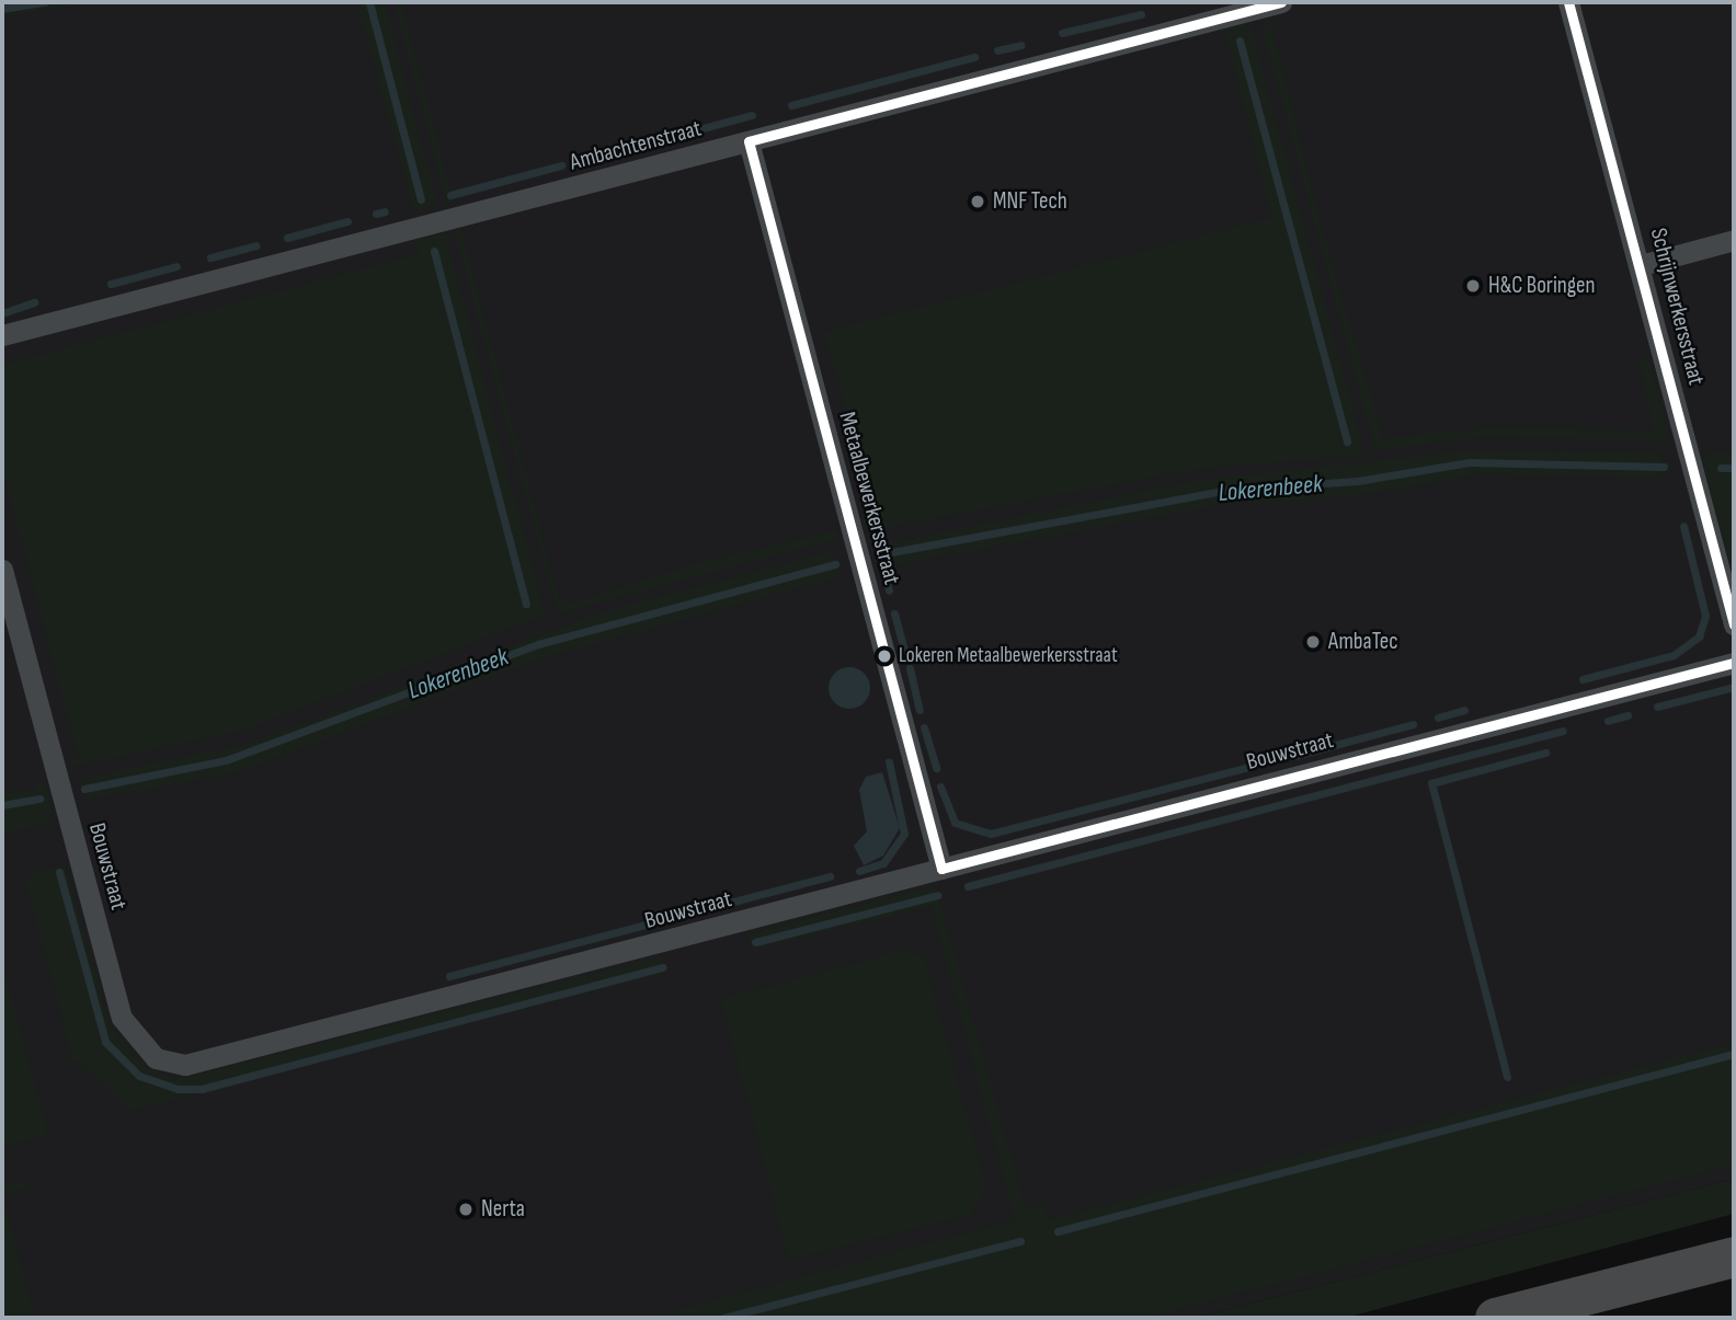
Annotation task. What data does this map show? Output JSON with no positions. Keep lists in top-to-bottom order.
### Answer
{
  "streets": {
    "street": [
      "Ambachtenstraat",
      "Schrijnwerkersstraat",
      "Metaalbewerkersstraat",
      "Bouwstraat"
    ]
  },
  "crossings": [
    ["Ambachtenstraat", "Metaalbewerkersstraat"],
    ["Metaalbewerkersstraat", "Bouwstraat"]
  ],
  "water": ["Lokerenbeek"],
  "places": [
    "MNF Tech",
    "H&C Boringen",
    "AmbaTec",
    "Lokeren Metaalbewerkersstraat",
    "Nerta"
  ]
}
